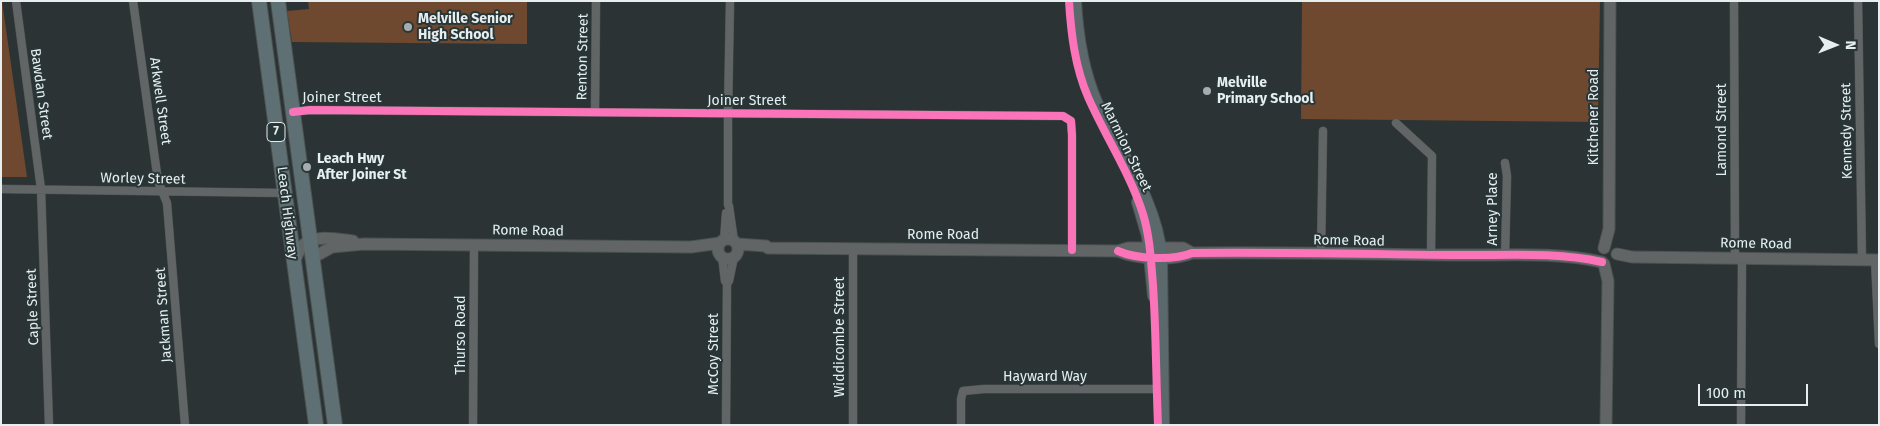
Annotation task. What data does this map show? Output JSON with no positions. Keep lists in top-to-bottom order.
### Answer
{
  "streets": {
    "highway": ["7", "Leach Highway"],
    "main road": ["Marmion Street"],
    "street": [
      "Renton Street",
      "Bawdan Street",
      "Joiner Street",
      "Arkwell Street",
      "Kitchener Road",
      "Lamond Street",
      "Kennedy Street",
      "Worley Street",
      "Arney Place",
      "Rome Road",
      "Caple Street",
      "Jackman Street",
      "Thurso Road",
      "Widdicombe Street",
      "McCoy Street",
      "Hayward Way"
    ]
  },
  "crossings": [
    ["Renton Street", "Joiner Street"],
    ["Bawdan Street", "Worley Street"],
    ["Bawdan Street", "Caple Street"],
    ["Joiner Street", "Leach Highway"],
    ["Joiner Street", "Rome Road"],
    ["Joiner Street", "McCoy Street"],
    ["Arkwell Street", "Worley Street"],
    ["Arkwell Street", "Jackman Street"],
    ["Kitchener Road", "Rome Road"],
    ["Lamond Street", "Rome Road"],
    ["Kennedy Street", "Rome Road"],
    ["Marmion Street", "Rome Road"],
    ["Marmion Street", "Hayward Way"],
    ["Worley Street", "Leach Highway"],
    ["Worley Street", "Caple Street"],
    ["Arney Place", "Rome Road"],
    ["Leach Highway", "Rome Road"],
    ["Rome Road", "Thurso Road"],
    ["Rome Road", "Widdicombe Street"],
    ["Rome Road", "McCoy Street"]
  ],
  "places": ["Melville Senior High School", "Melville Primary School", "Leach Hwy After Joiner St"],
  "scale_bar": "100 m",
  "north": "right"
}
